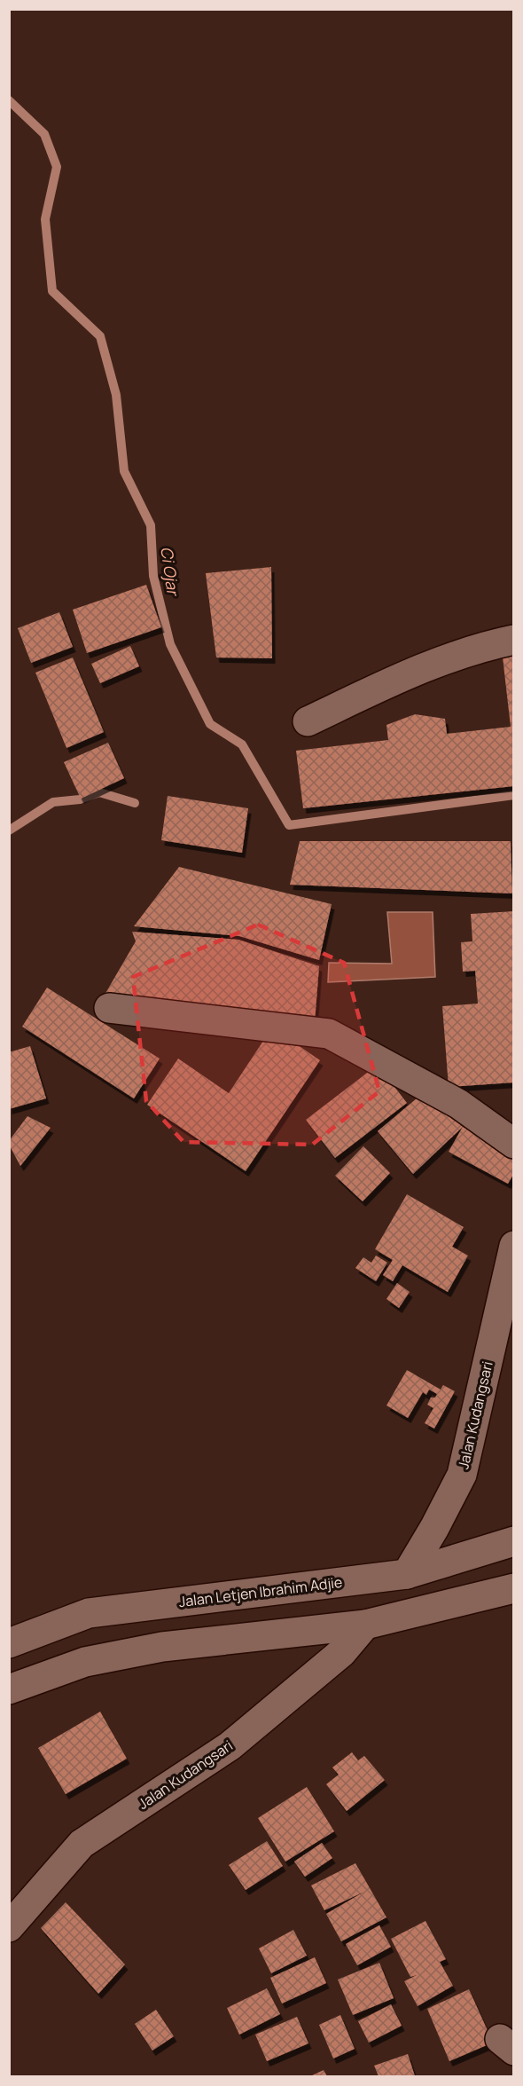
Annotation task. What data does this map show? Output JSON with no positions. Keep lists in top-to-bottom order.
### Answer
{
  "streets": {
    "street": ["Jalan Kudangsari", "Jalan Letjen Ibrahim Adjie"]
  },
  "crossings": [
    ["Jalan Kudangsari", "Jalan Letjen Ibrahim Adjie"]
  ],
  "water": ["Ci Ojar"]
}
